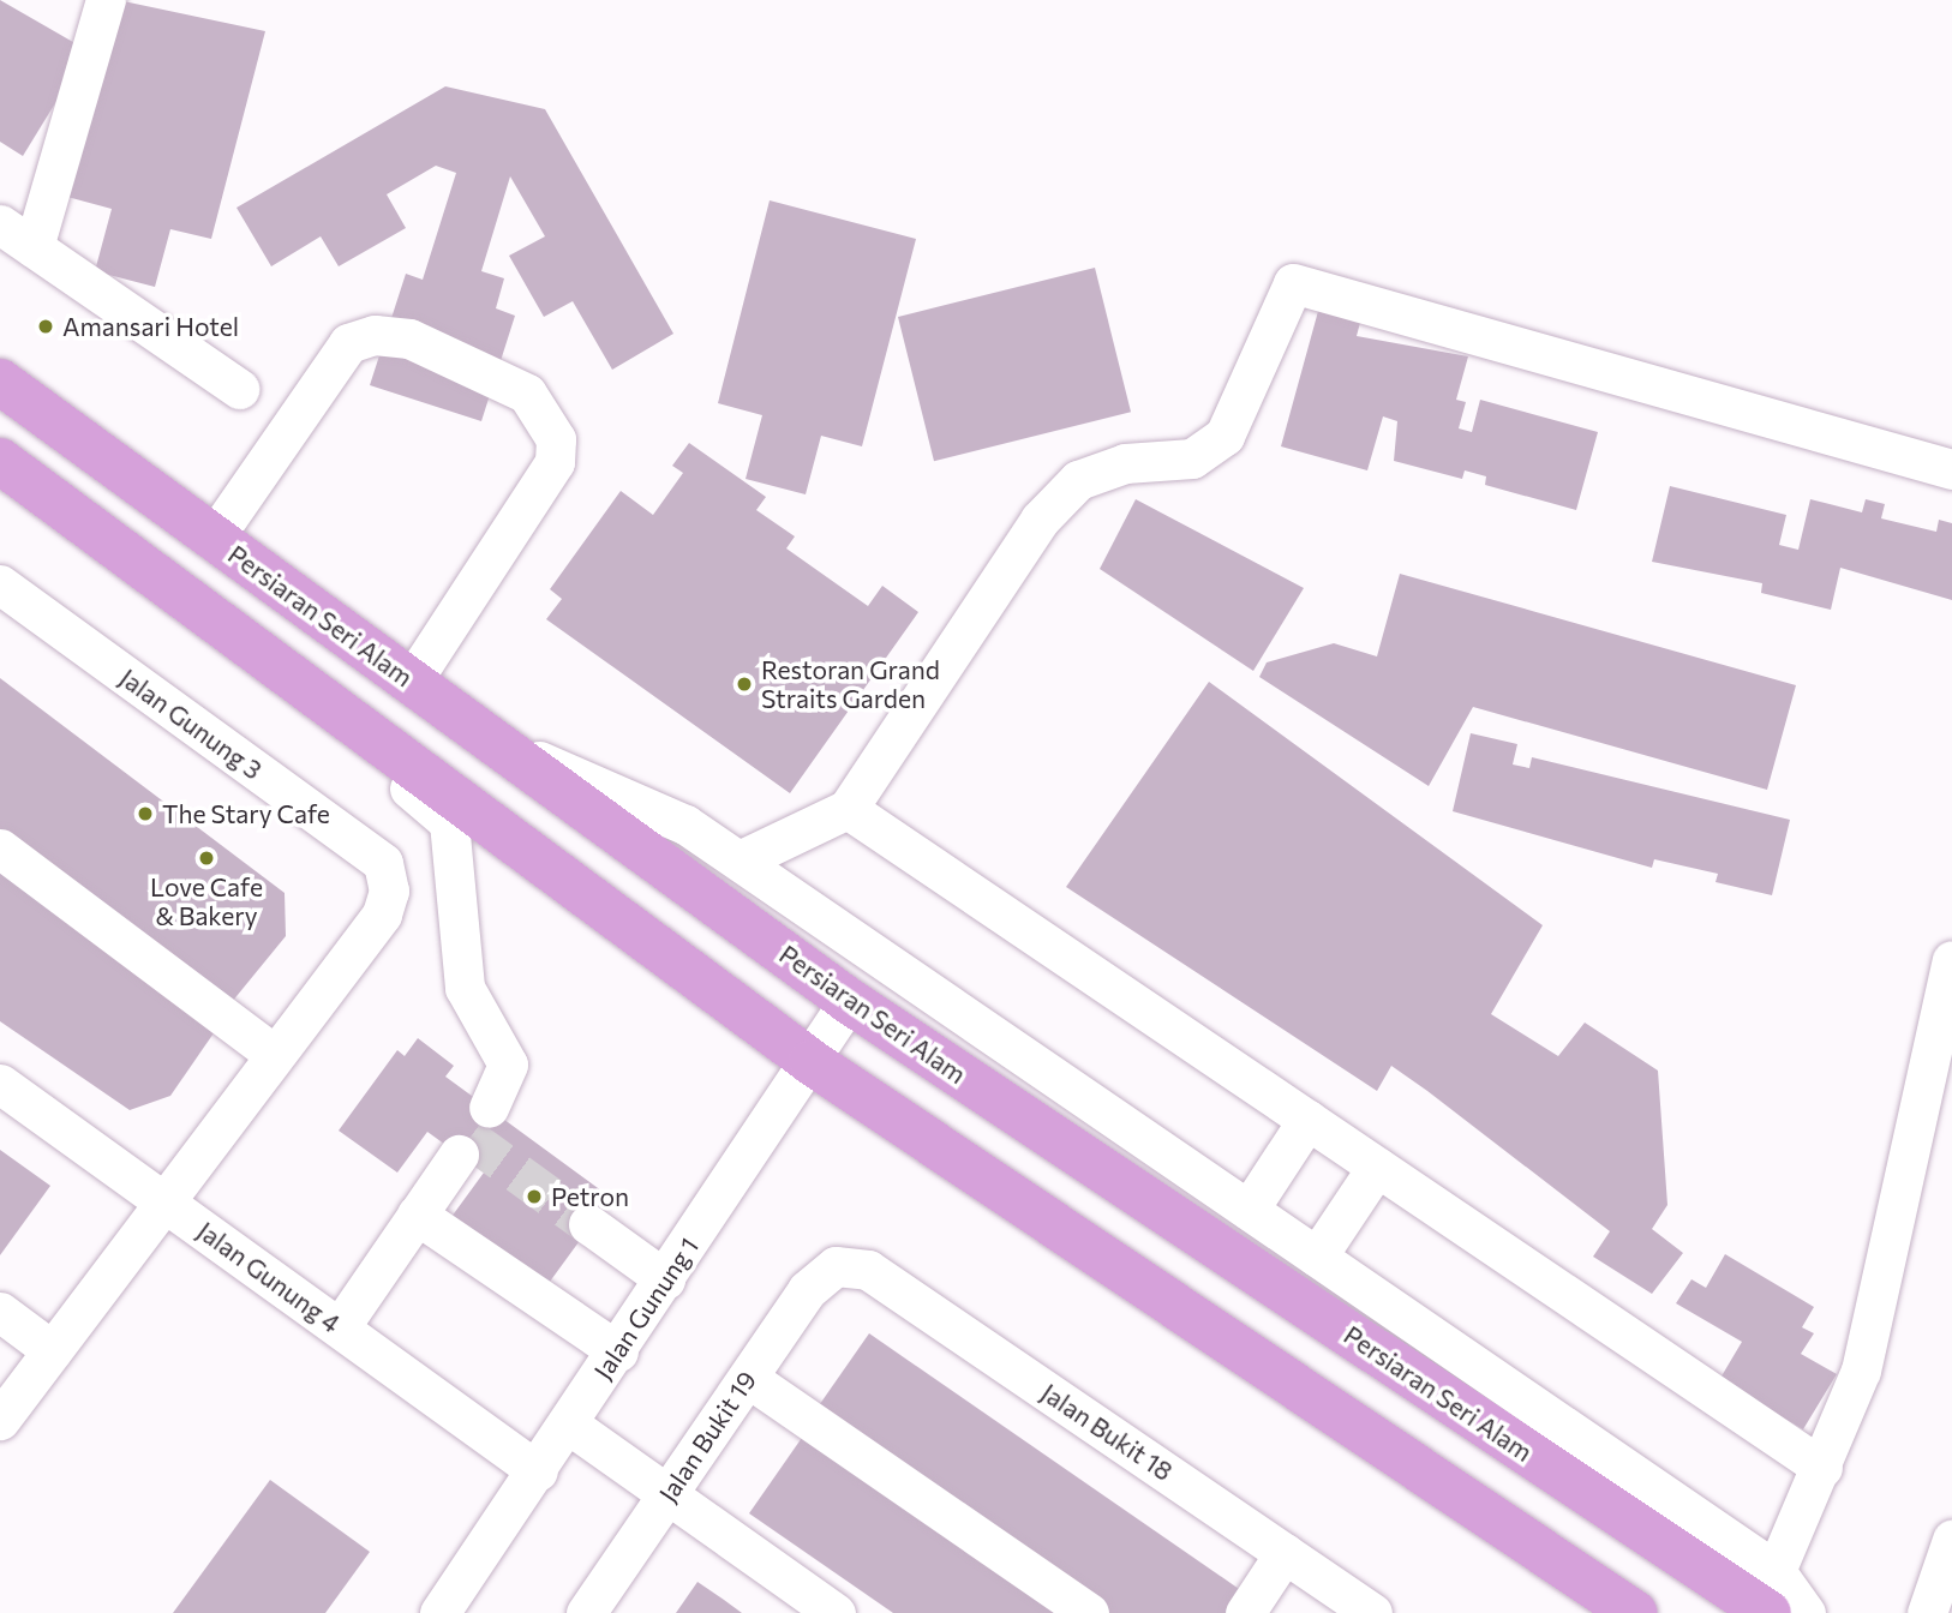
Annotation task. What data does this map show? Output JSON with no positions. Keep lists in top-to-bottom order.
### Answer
{
  "streets": {
    "main road": ["Persiaran Seri Alam"],
    "street": [
      "Jalan Gunung 3",
      "Jalan Gunung 4",
      "Jalan Gunung 1",
      "Jalan Bukit 18",
      "Jalan Bukit 19"
    ]
  },
  "crossings": [
    ["Persiaran Seri Alam", "Jalan Gunung 1"],
    ["Jalan Gunung 4", "Jalan Gunung 1"],
    ["Jalan Bukit 18", "Jalan Bukit 19"]
  ],
  "places": [
    "Amansari Hotel",
    "Restoran Grand Straits Garden",
    "The Stary Cafe",
    "Love Cafe & Bakery",
    "Petron"
  ]
}
